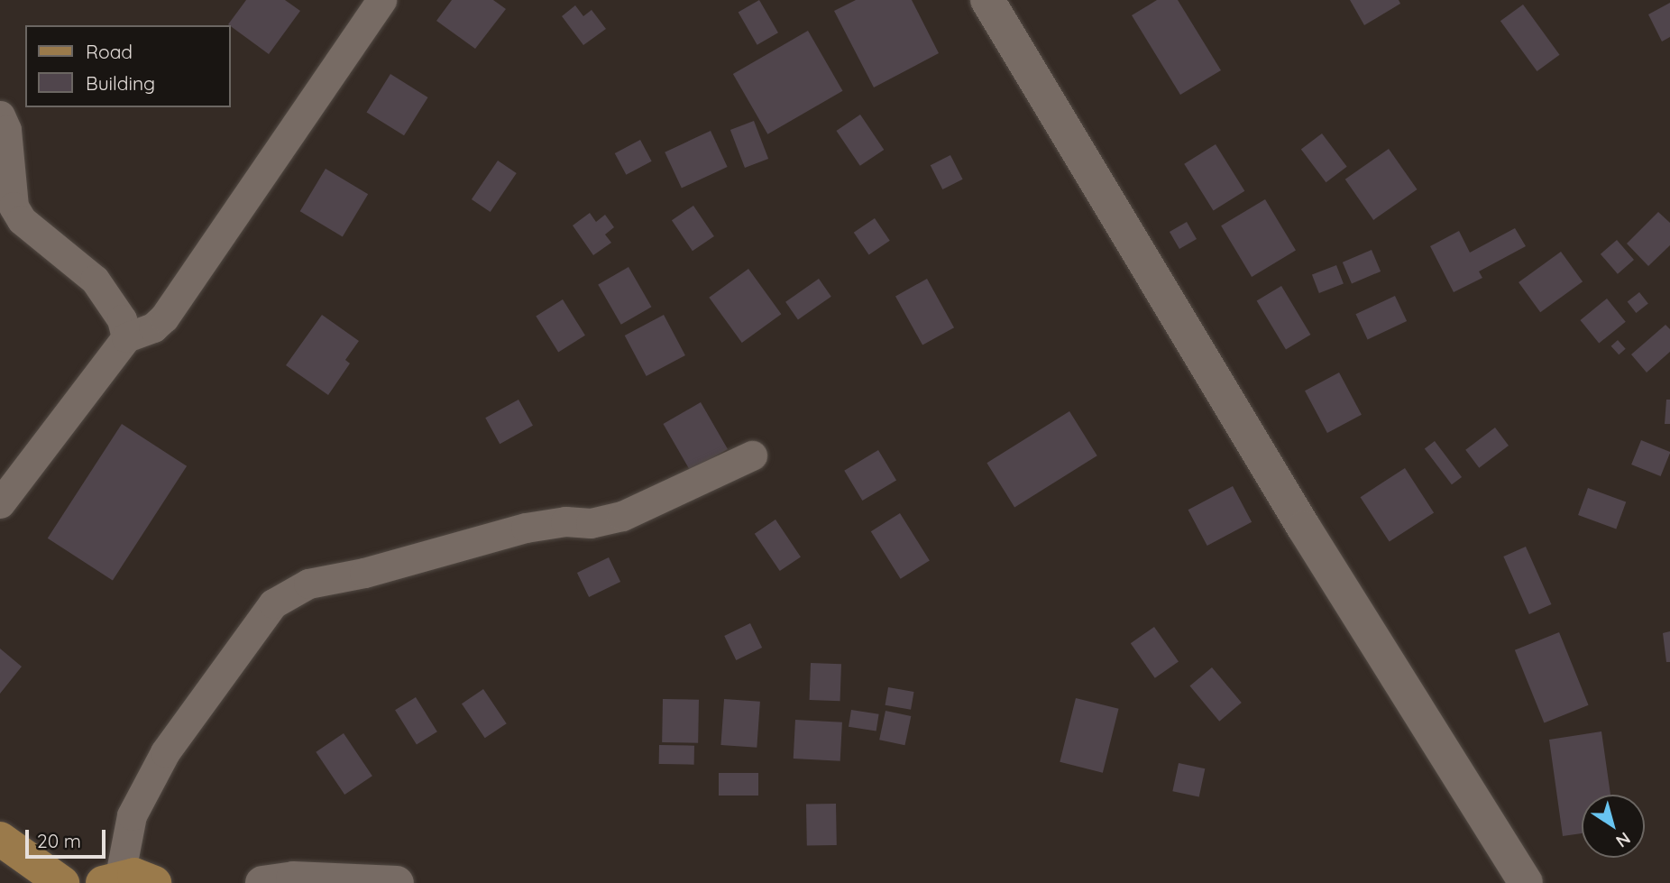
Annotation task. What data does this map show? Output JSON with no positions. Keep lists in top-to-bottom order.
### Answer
{
  "legend": ["Road", "Building"],
  "scale_bar": "20 m",
  "north": "bottom right"
}
